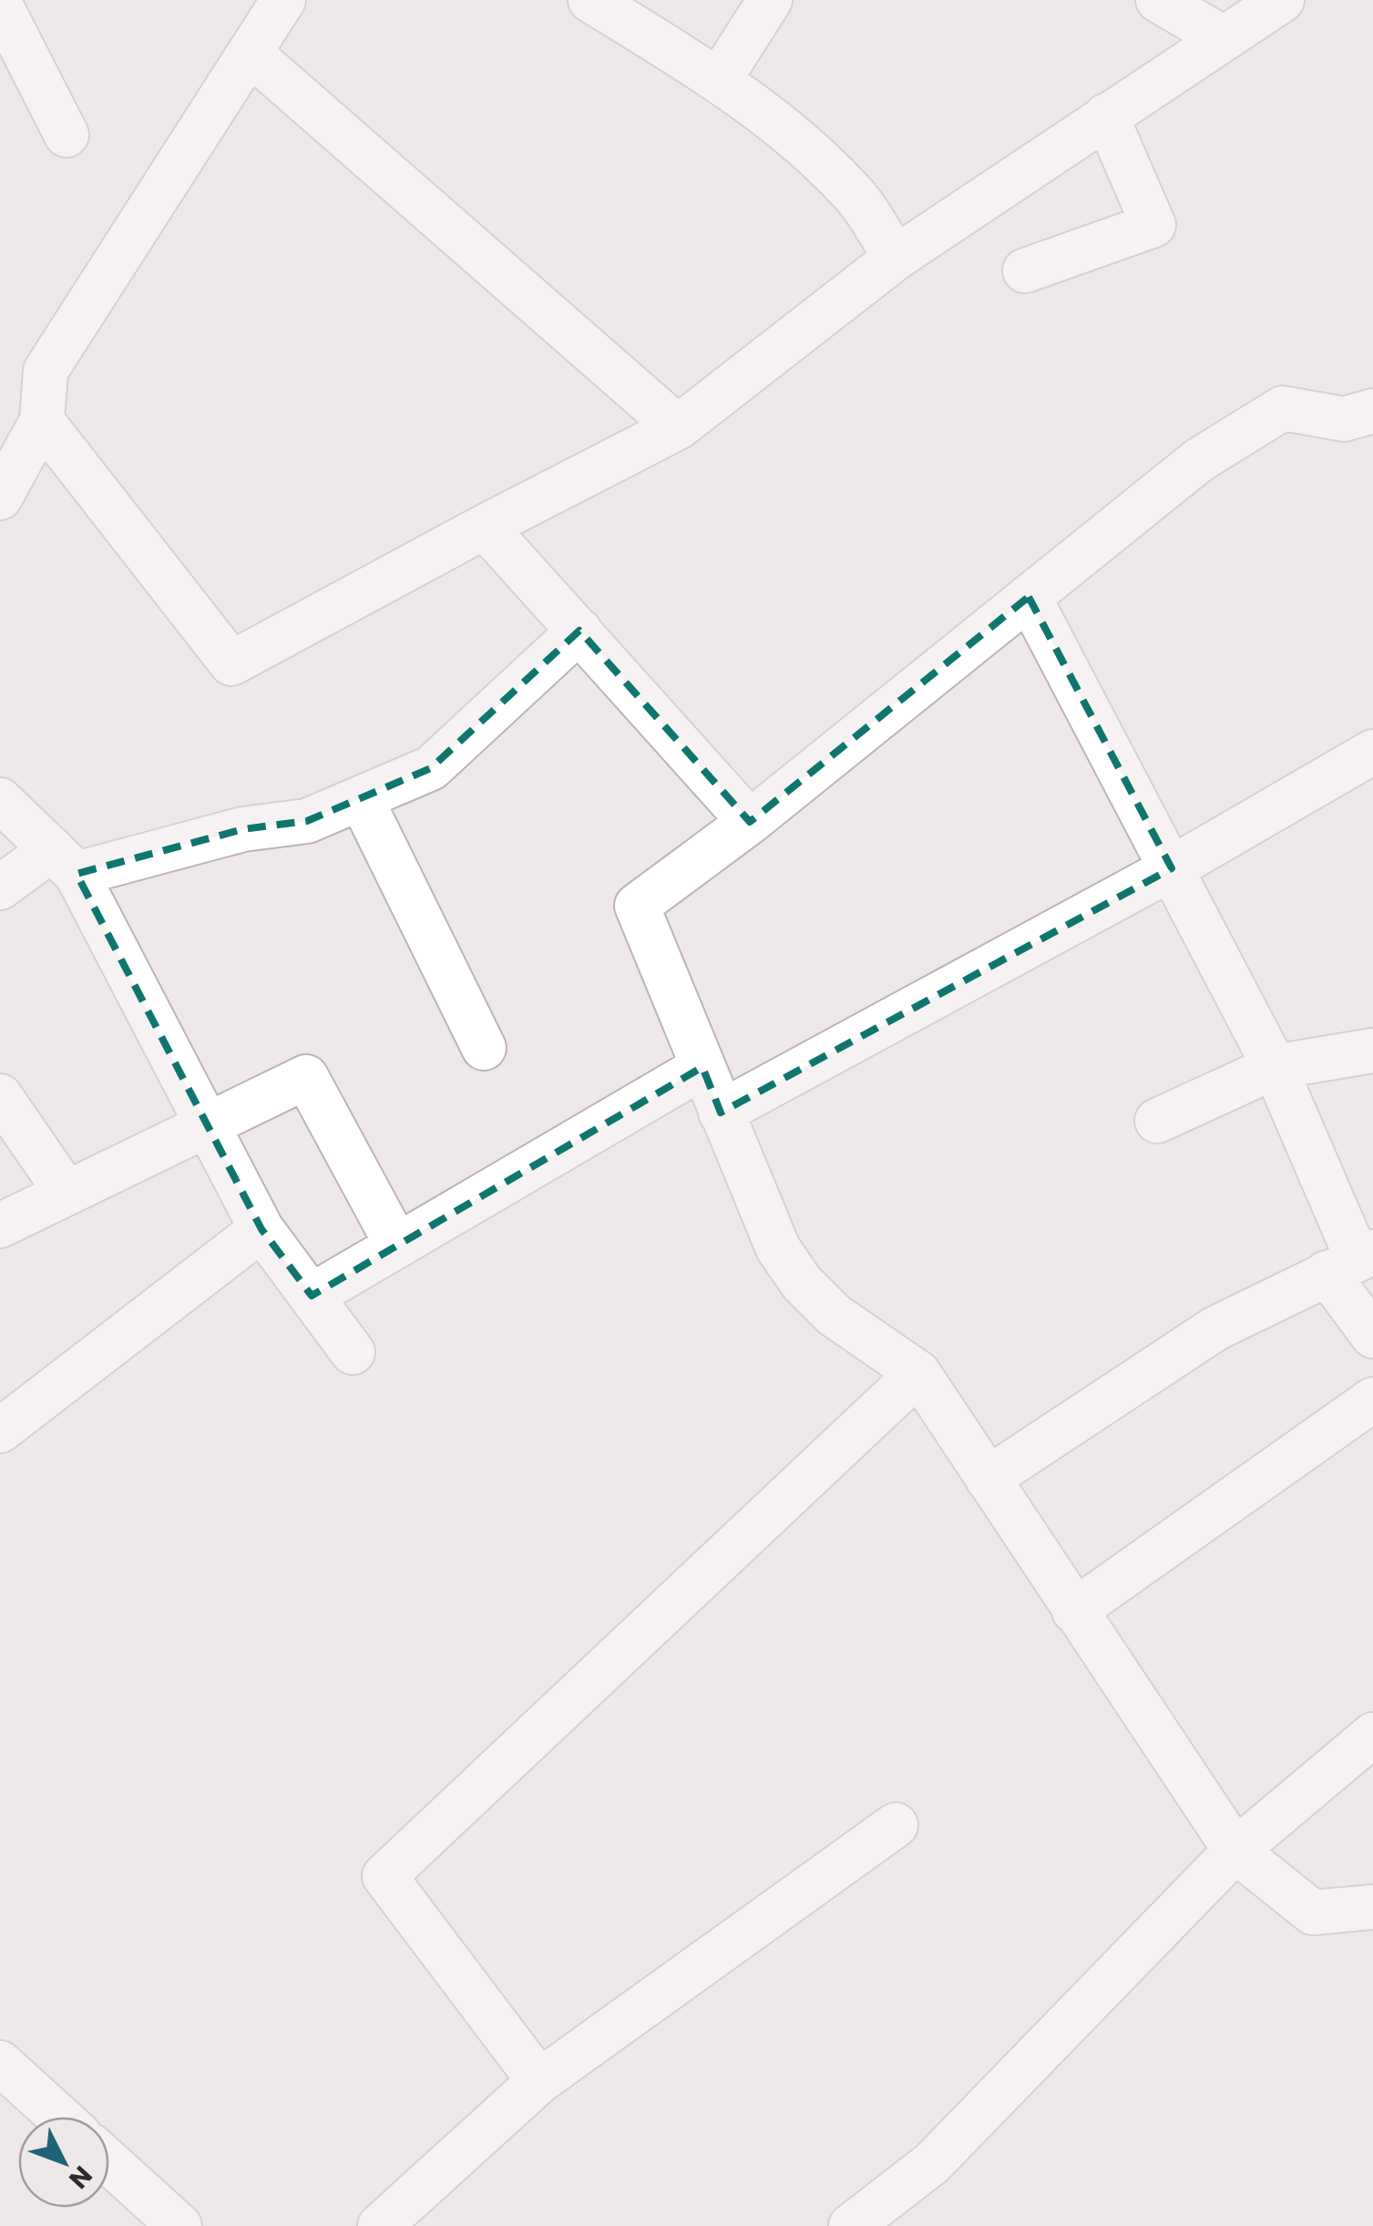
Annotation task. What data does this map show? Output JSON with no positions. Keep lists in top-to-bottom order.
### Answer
{
  "north": "bottom right"
}
